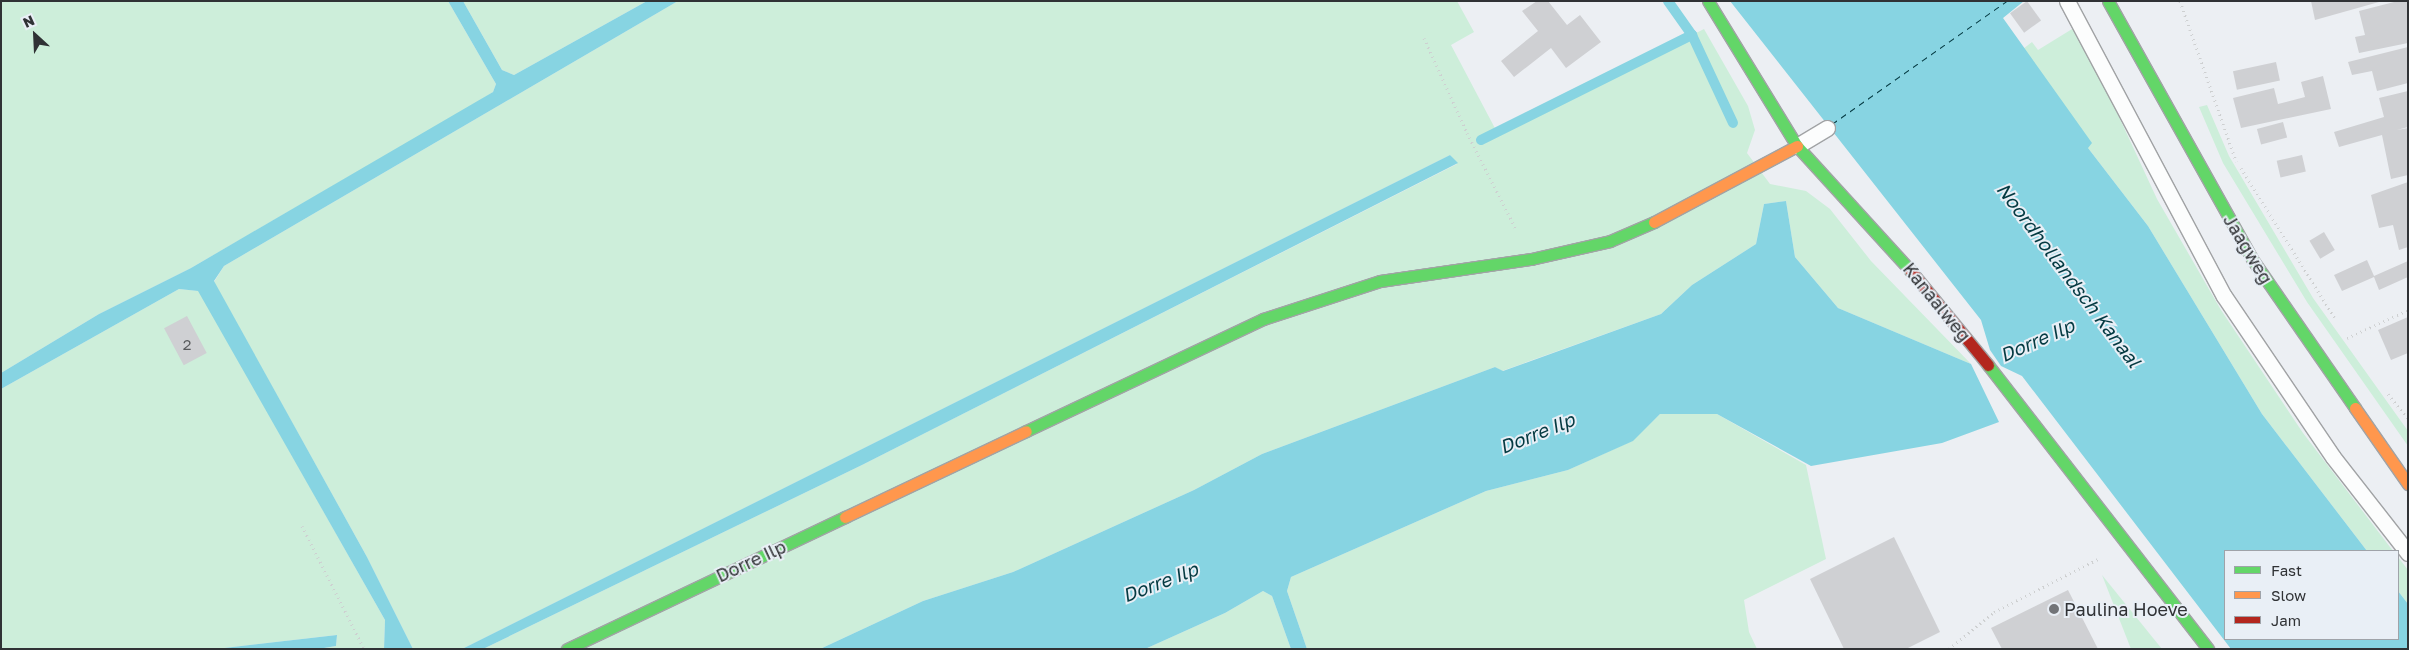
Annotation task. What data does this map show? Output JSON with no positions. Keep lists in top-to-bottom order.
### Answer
{
  "streets": {
    "street": ["Jaagweg", "Kanaalweg", "Dorre Ilp"]
  },
  "crossings": [
    ["Kanaalweg", "Dorre Ilp"]
  ],
  "water": ["Noordhollandsch Kanaal", "Dorre Ilp"],
  "places": ["Paulina Hoeve"],
  "house_numbers": ["2"],
  "legend": ["Fast", "Slow", "Jam"],
  "north": "top left"
}
